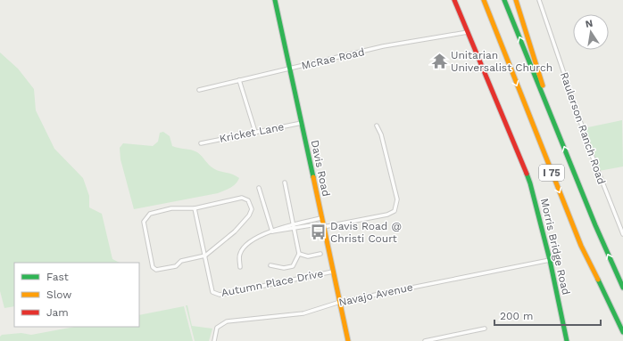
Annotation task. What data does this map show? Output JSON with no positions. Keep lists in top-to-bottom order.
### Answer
{
  "streets": {
    "main road": ["Davis Road", "I 75", "Morris Bridge Road"],
    "street": [
      "McRae Road",
      "Raulerson Ranch Road",
      "Kricket Lane",
      "Autumn Place Drive",
      "Navajo Avenue"
    ]
  },
  "crossings": [
    ["McRae Road", "Davis Road"],
    ["McRae Road", "Morris Bridge Road"],
    ["Kricket Lane", "Davis Road"],
    ["Davis Road", "Autumn Place Drive"],
    ["Davis Road", "Navajo Avenue"],
    ["Morris Bridge Road", "Navajo Avenue"]
  ],
  "places": {
    "temple": ["Unitarian Universalist Church"],
    "bus stop": ["Davis Road @ Christi Court"]
  },
  "legend": ["Fast", "Slow", "Jam"],
  "scale_bar": "200 m",
  "north": "top"
}
